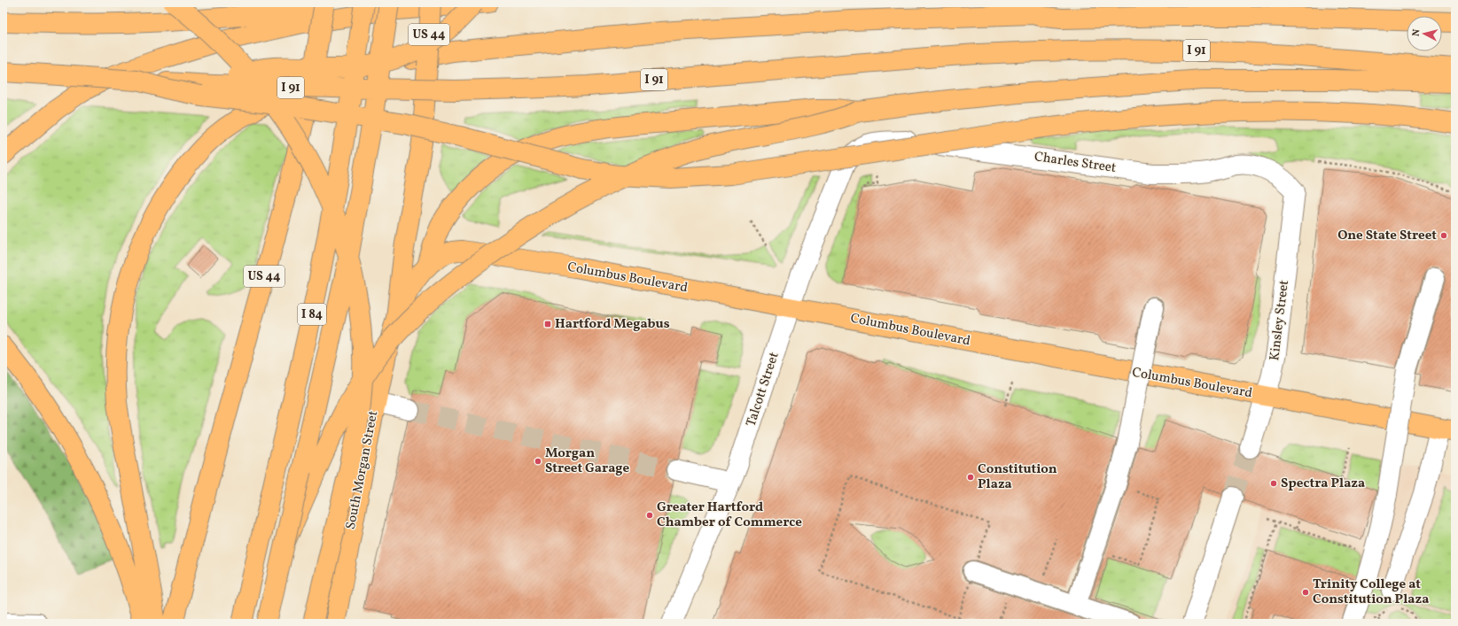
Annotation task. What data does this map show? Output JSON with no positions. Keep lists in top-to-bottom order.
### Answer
{
  "streets": {
    "main road": [
      "US 44",
      "I 91",
      "Columbus Boulevard",
      "I 84",
      "South Morgan Street"
    ],
    "street": ["Charles Street", "Kinsley Street", "Talcott Street"]
  },
  "crossings": [
    ["US 44", "Columbus Boulevard"],
    ["US 44", "South Morgan Street"],
    ["Charles Street", "Kinsley Street"],
    ["Charles Street", "Talcott Street"],
    ["Columbus Boulevard", "Kinsley Street"],
    ["Columbus Boulevard", "Talcott Street"],
    ["Columbus Boulevard", "South Morgan Street"]
  ],
  "places": {
    "other": [
      "One State Street",
      "Morgan Street Garage",
      "Constitution Plaza",
      "Spectra Plaza",
      "Greater Hartford Chamber of Commerce",
      "Trinity College at Constitution Plaza"
    ],
    "transit": ["Hartford Megabus"]
  },
  "north": "left"
}
